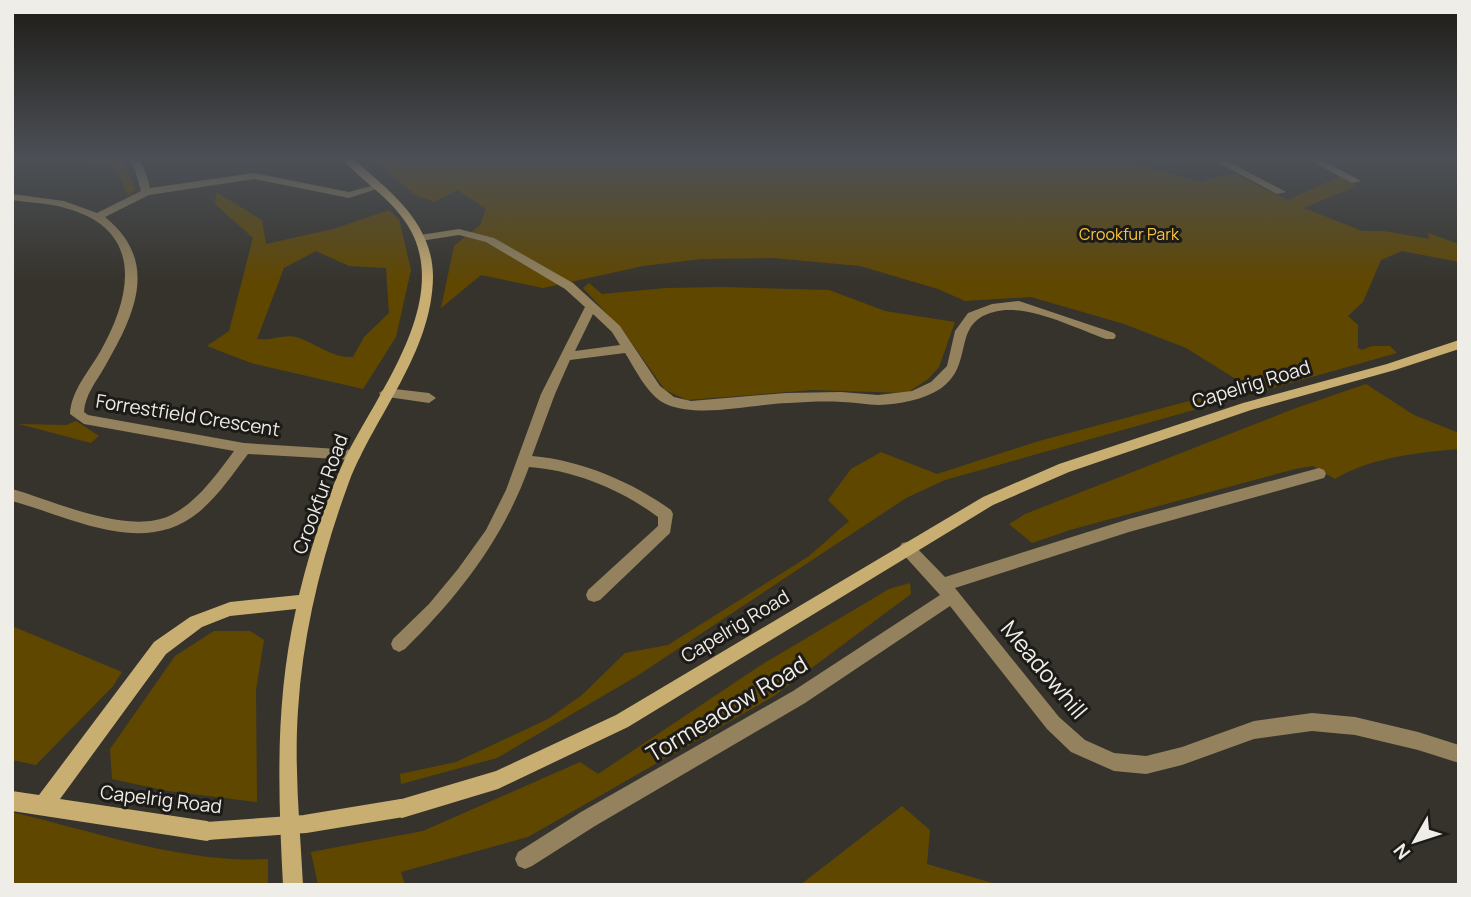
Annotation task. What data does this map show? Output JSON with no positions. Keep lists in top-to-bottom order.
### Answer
{
  "streets": {
    "street": [
      "Capelrig Road",
      "Forrestfield Crescent",
      "Crookfur Road",
      "Meadowhill",
      "Tormeadow Road"
    ]
  },
  "crossings": [
    ["Capelrig Road", "Meadowhill"],
    ["Forrestfield Crescent", "Crookfur Road"],
    ["Meadowhill", "Tormeadow Road"]
  ],
  "parks": ["Crookfur Park"],
  "north": "bottom left"
}
